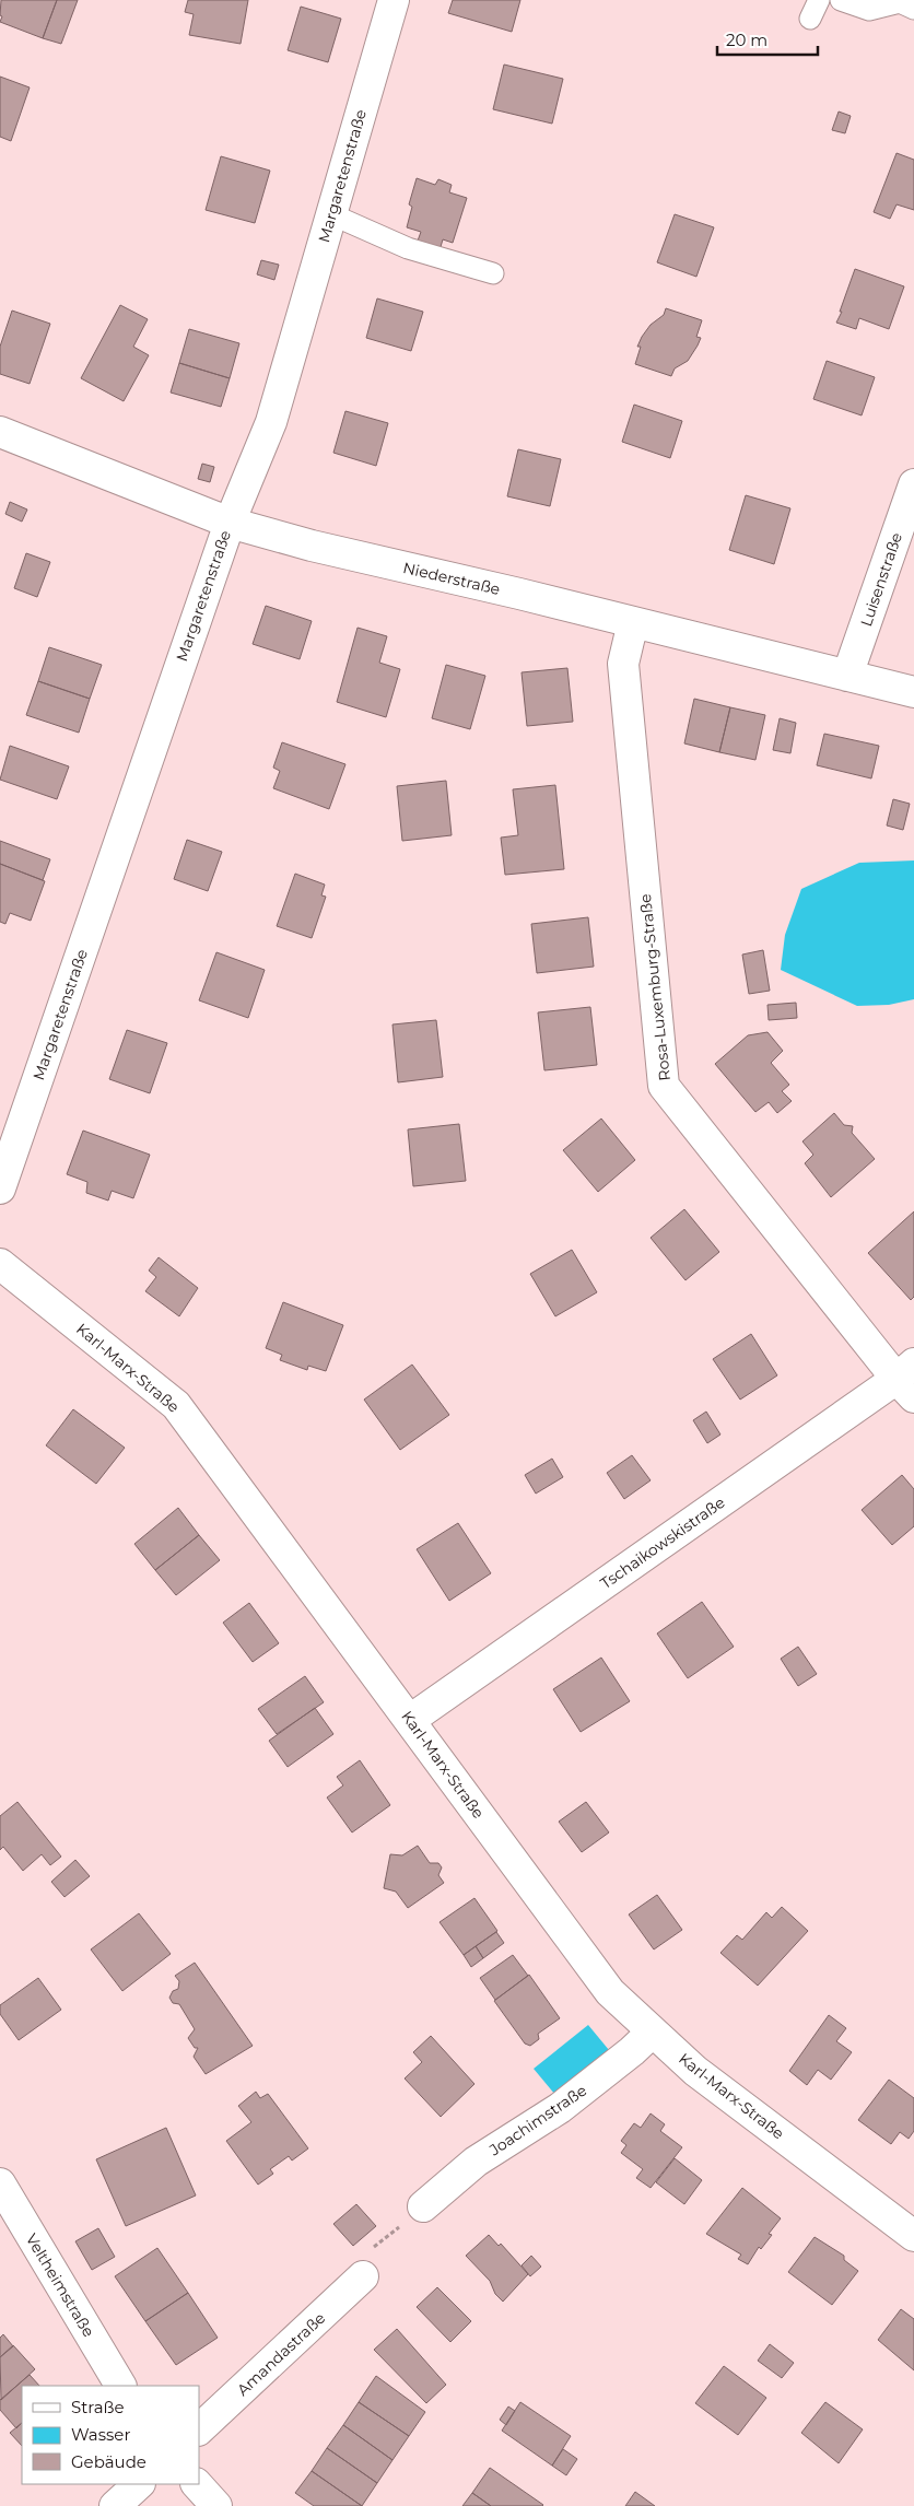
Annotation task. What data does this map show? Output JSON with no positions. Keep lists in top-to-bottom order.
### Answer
{
  "streets": {
    "street": [
      "Margaretenstraße",
      "Niederstraße",
      "Luisenstraße",
      "Rosa-Luxemburg-Straße",
      "Karl-Marx-Straße",
      "Tschaikowskistraße",
      "Joachimstraße",
      "Veltheimstraße",
      "Amandastraße"
    ]
  },
  "crossings": [
    ["Margaretenstraße", "Niederstraße"],
    ["Niederstraße", "Luisenstraße"],
    ["Niederstraße", "Rosa-Luxemburg-Straße"],
    ["Rosa-Luxemburg-Straße", "Tschaikowskistraße"],
    ["Karl-Marx-Straße", "Tschaikowskistraße"],
    ["Karl-Marx-Straße", "Joachimstraße"]
  ],
  "legend": ["Straße", "Wasser", "Gebäude"],
  "scale_bar": "20 m"
}
